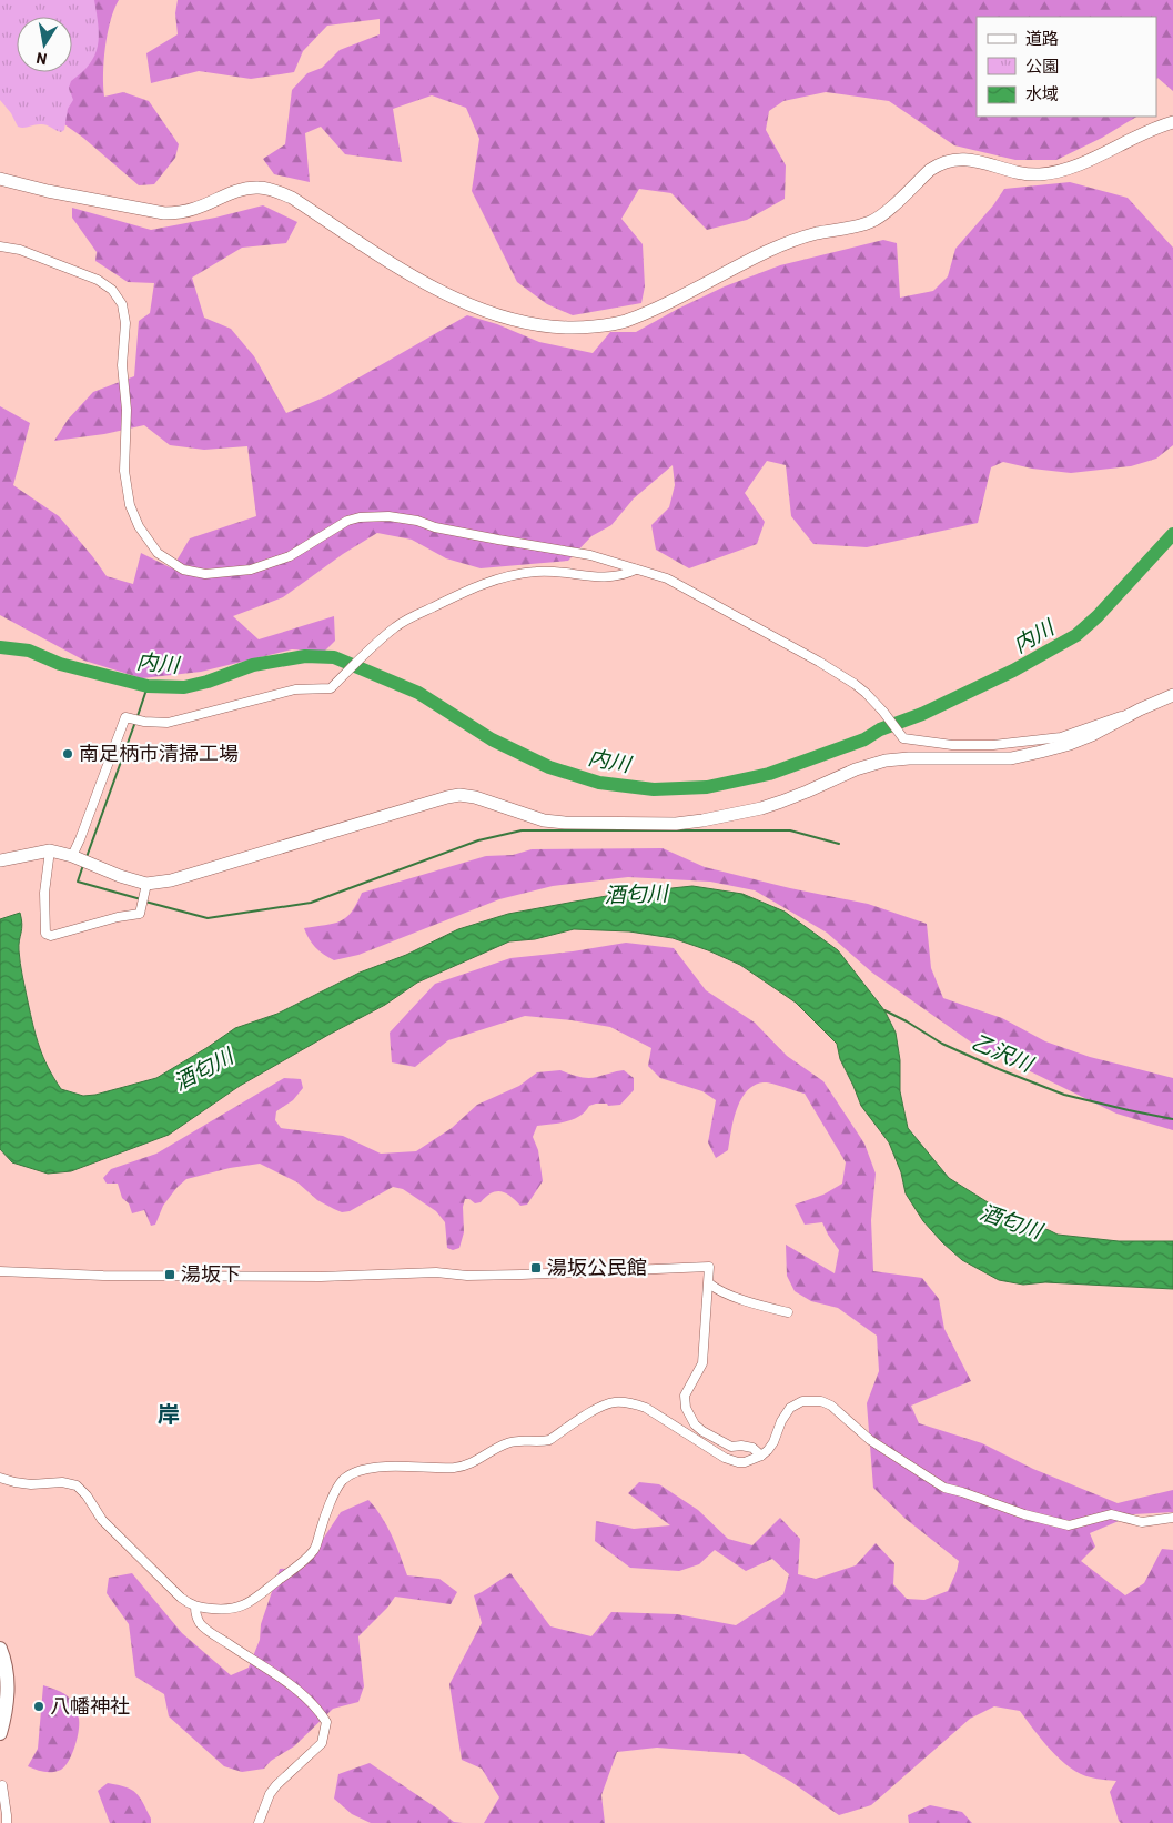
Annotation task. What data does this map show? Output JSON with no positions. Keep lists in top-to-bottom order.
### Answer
{
  "districts": ["岸"],
  "water": ["内川", "酒匂川", "乙沢川"],
  "places": {
    "other": ["南足柄市清掃工場", "八幡神社"],
    "transit": ["湯坂公民館", "湯坂下"]
  },
  "legend": ["道路", "公園", "水域"],
  "north": "bottom"
}
